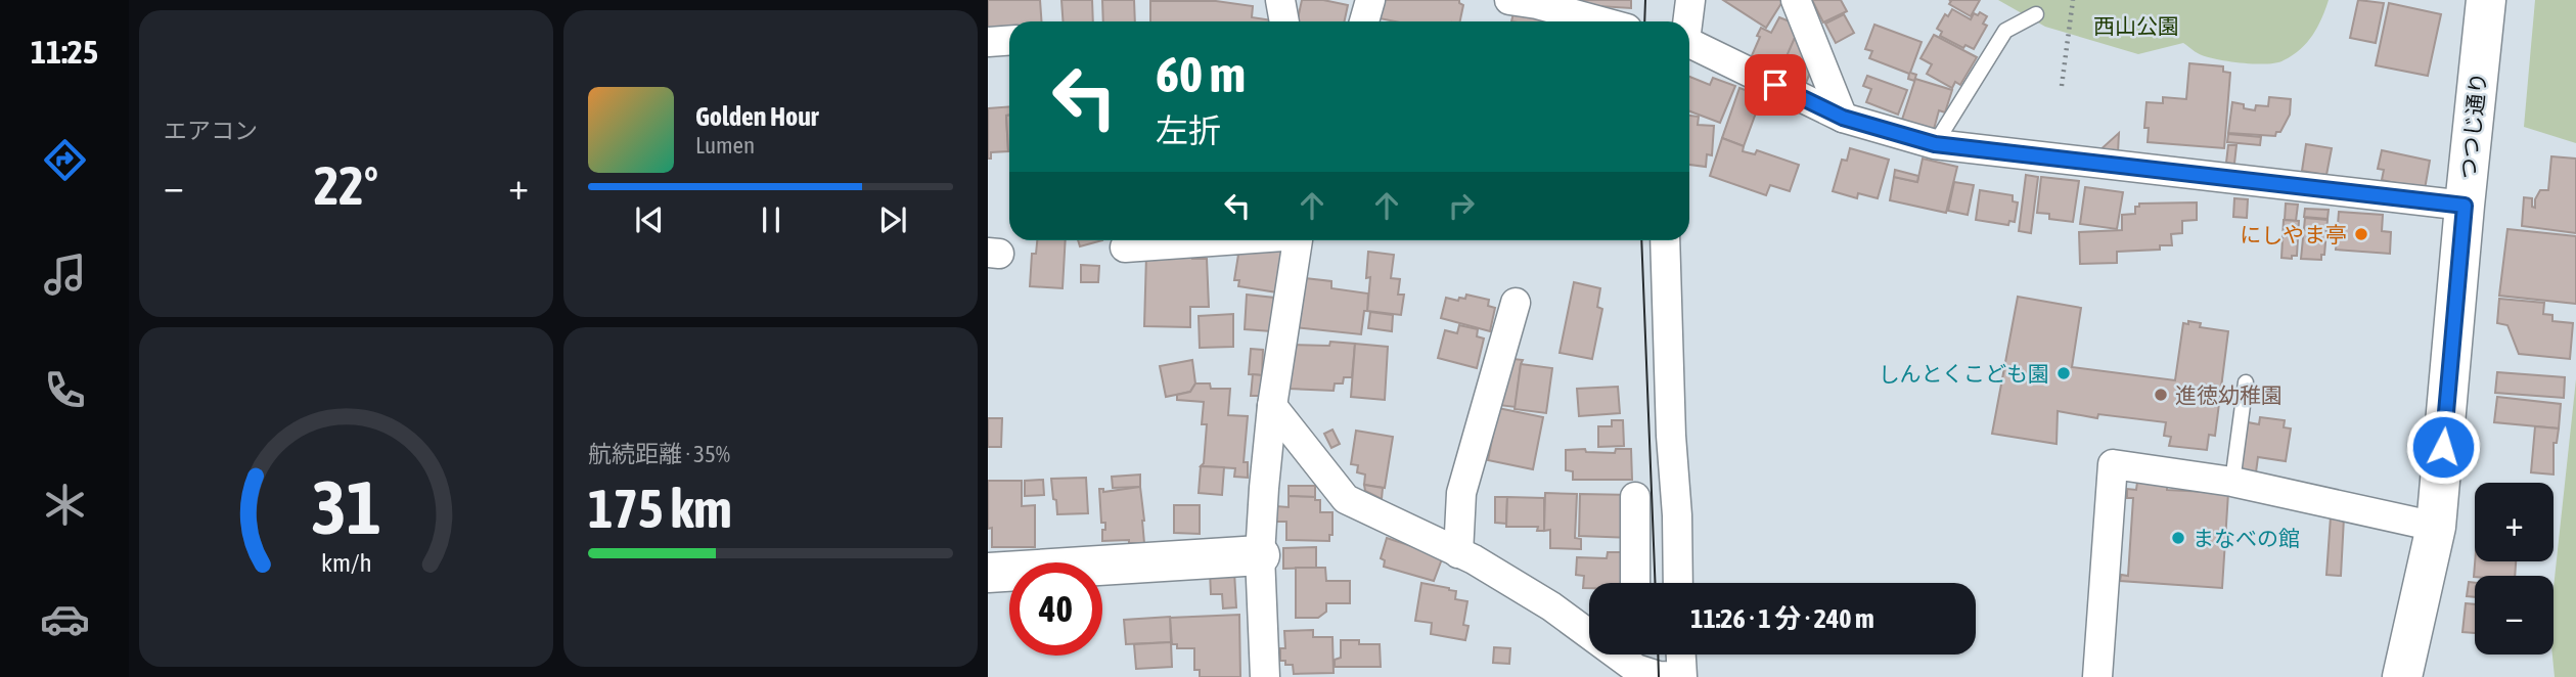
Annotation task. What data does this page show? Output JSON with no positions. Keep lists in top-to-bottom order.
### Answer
{
  "streets": {
    "street": ["つつじ通り"]
  },
  "parks": ["西山公園"],
  "places": [
    "にしやま亭",
    "しんとくこども園",
    "進徳幼稚園",
    "まなべの館"
  ],
  "page": {
    "tabs": "11:25",
    "tile": [
      "エアコン",
      ["航続距離 · 35%", "175 km"]
    ],
    "turn": ["60 m", "左折"],
    "song": ["Golden Hour", "Lumen"],
    "heat": ["−", "22°", "+"],
    "map_buttons": ["+", "−"],
    "limit": "40",
    "trip": "11:26 · 1 分 · 240 m",
    "gauge": ["31", "km/h"]
  }
}
